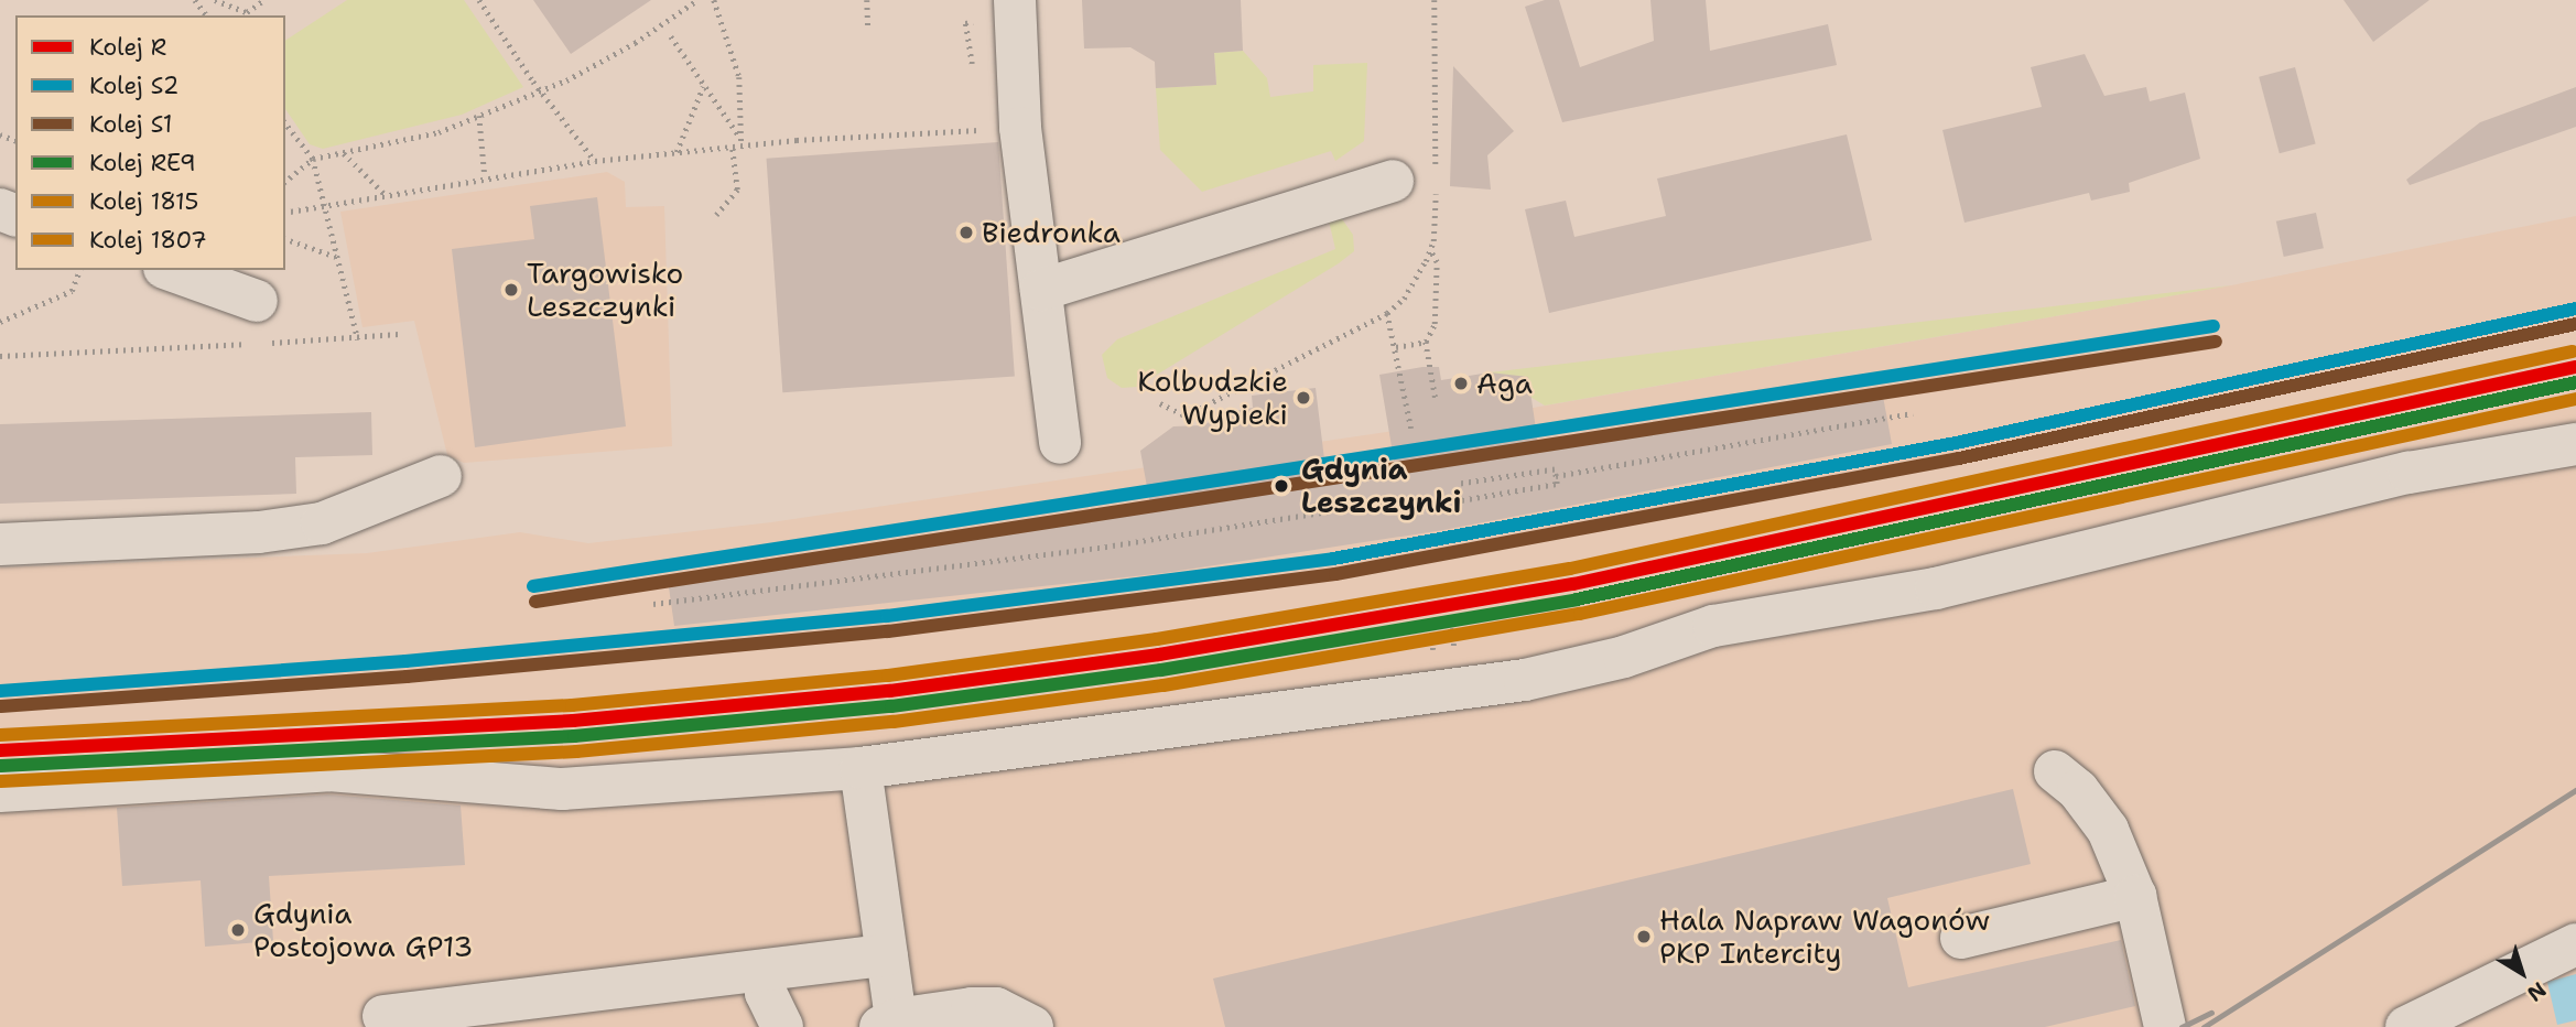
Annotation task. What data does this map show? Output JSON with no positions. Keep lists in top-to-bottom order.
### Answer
{
  "places": [
    "Biedronka",
    "Targowisko Leszczynki",
    "Aga",
    "Kolbudzkie Wypieki",
    "Gdynia Leszczynki",
    "Gdynia Postojowa GP13",
    "Hala Napraw Wagonów PKP Intercity"
  ],
  "lines": [
    "rail line S2",
    "rail line S1",
    "rail line 1815",
    "rail line R",
    "rail line RE9",
    "rail line 1807"
  ],
  "legend": [
    "Kolej R",
    "Kolej S2",
    "Kolej S1",
    "Kolej RE9",
    "Kolej 1815",
    "Kolej 1807"
  ],
  "north": "bottom right"
}
